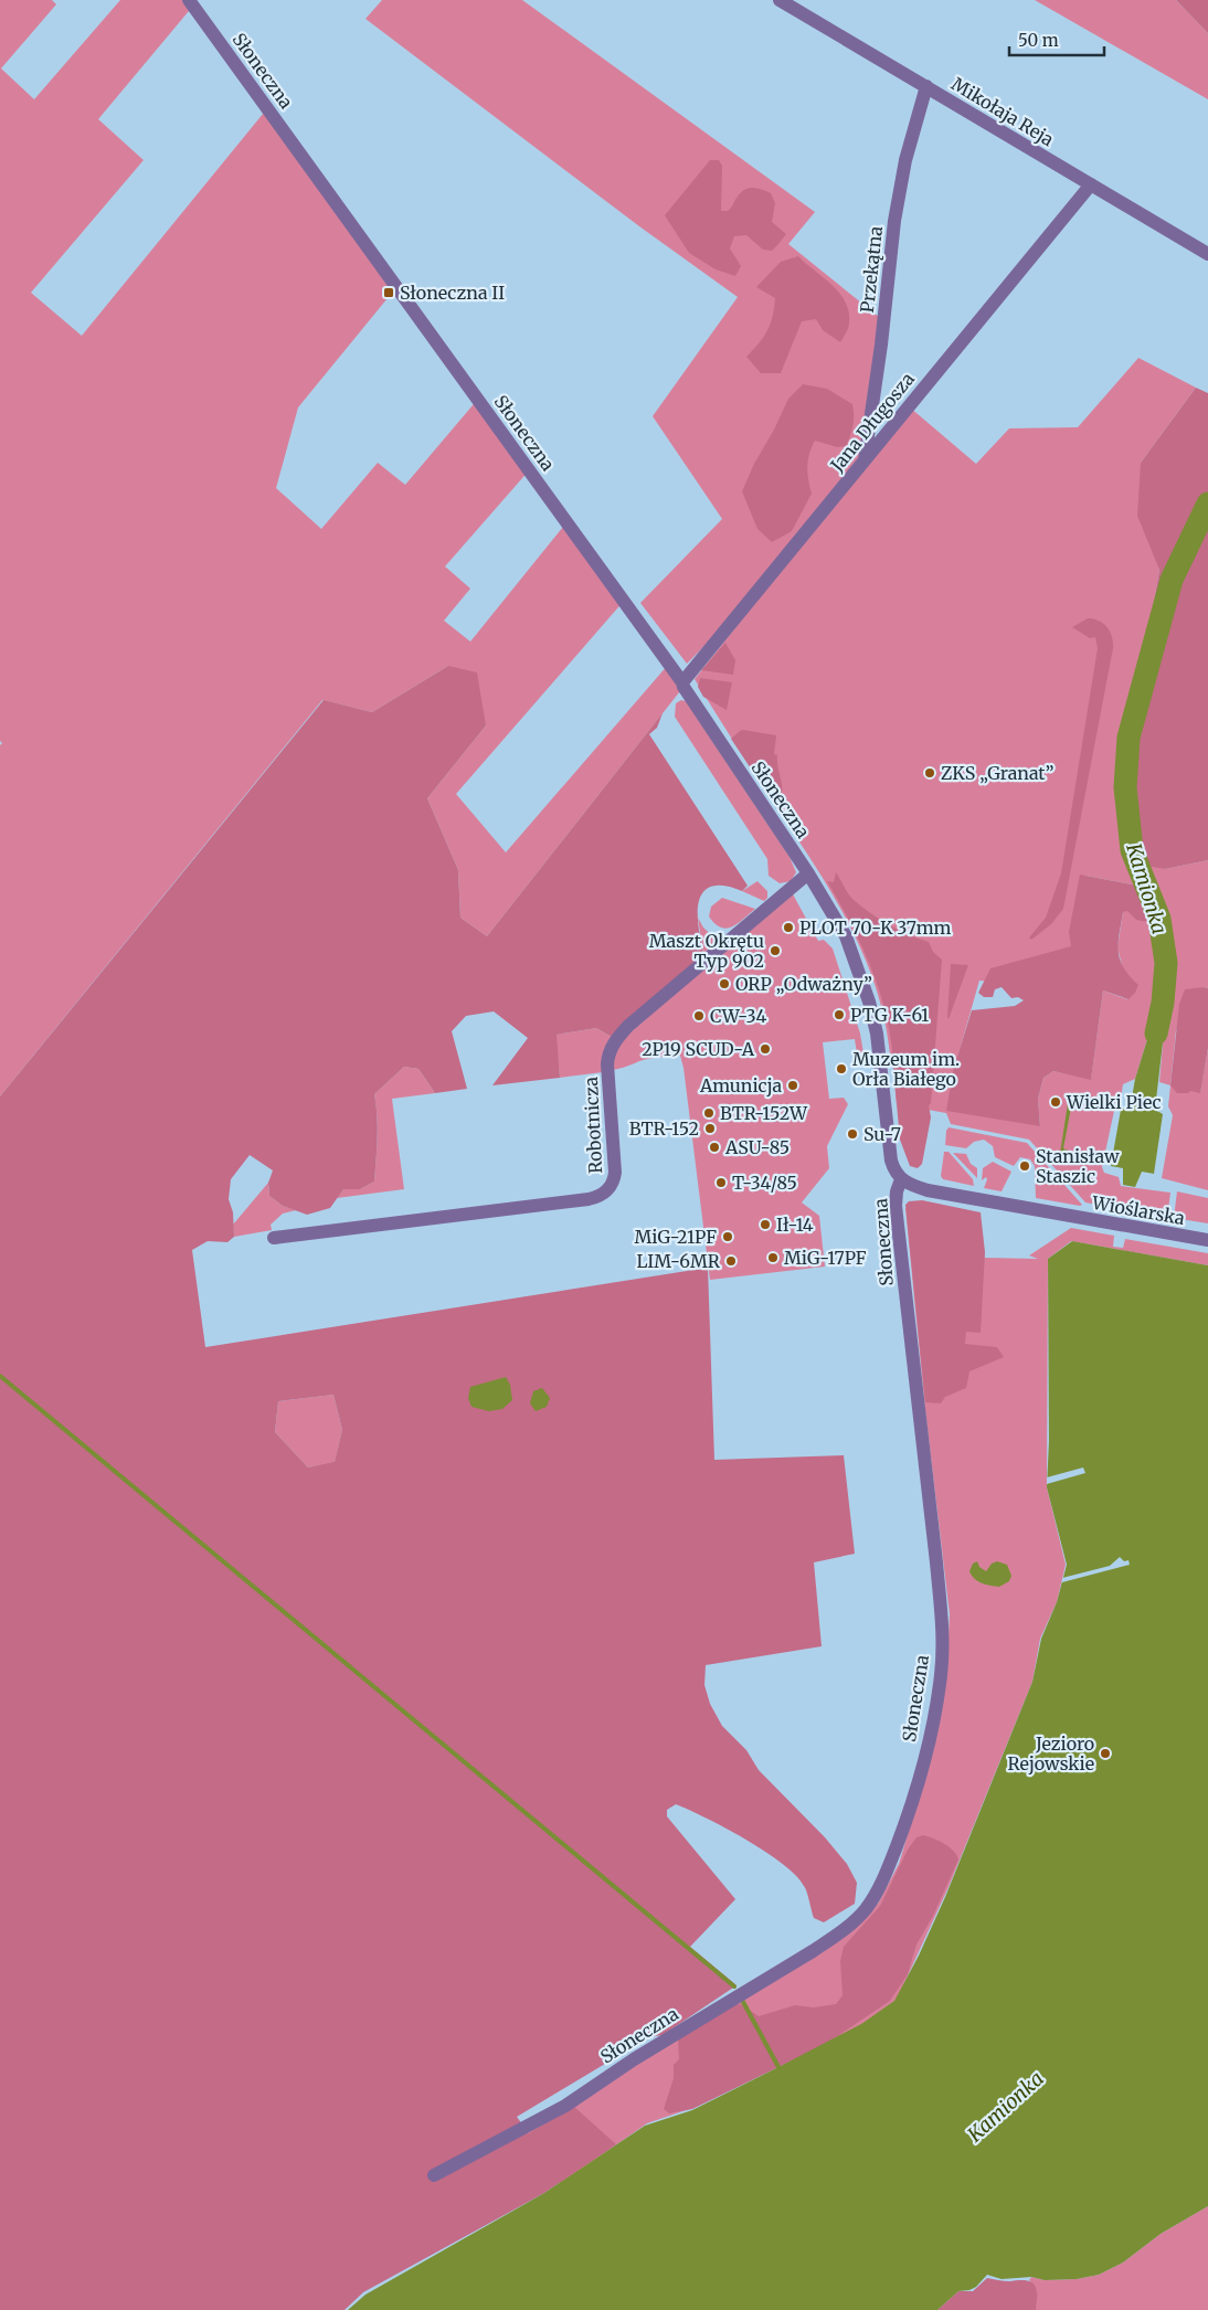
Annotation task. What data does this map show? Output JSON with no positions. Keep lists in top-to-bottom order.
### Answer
{
  "streets": {
    "street": [
      "Słoneczna",
      "Mikołaja Reja",
      "Przekątna",
      "Jana Długosza",
      "Robotnicza",
      "Wioślarska"
    ]
  },
  "crossings": [
    ["Słoneczna", "Jana Długosza"],
    ["Słoneczna", "Robotnicza"],
    ["Słoneczna", "Wioślarska"],
    ["Mikołaja Reja", "Przekątna"],
    ["Mikołaja Reja", "Jana Długosza"],
    ["Przekątna", "Jana Długosza"]
  ],
  "water": ["Kamionka"],
  "places": {
    "transit": ["Słoneczna II"],
    "other": [
      "ZKS „Granat”",
      "PLOT 70-K 37mm",
      "Maszt Okrętu Typ 902",
      "ORP „Odważny”",
      "PTG K-61",
      "CW-34",
      "2P19 SCUD-A",
      "Muzeum im. Orła Białego",
      "Amunicja",
      "Wielki Piec",
      "BTR-152W",
      "BTR-152",
      "Su-7",
      "ASU-85",
      "Stanisław Staszic",
      "T-34/85",
      "Ił-14",
      "MiG-21PF",
      "MiG-17PF",
      "LIM-6MR",
      "Jezioro Rejowskie"
    ]
  },
  "scale_bar": "50 m"
}
